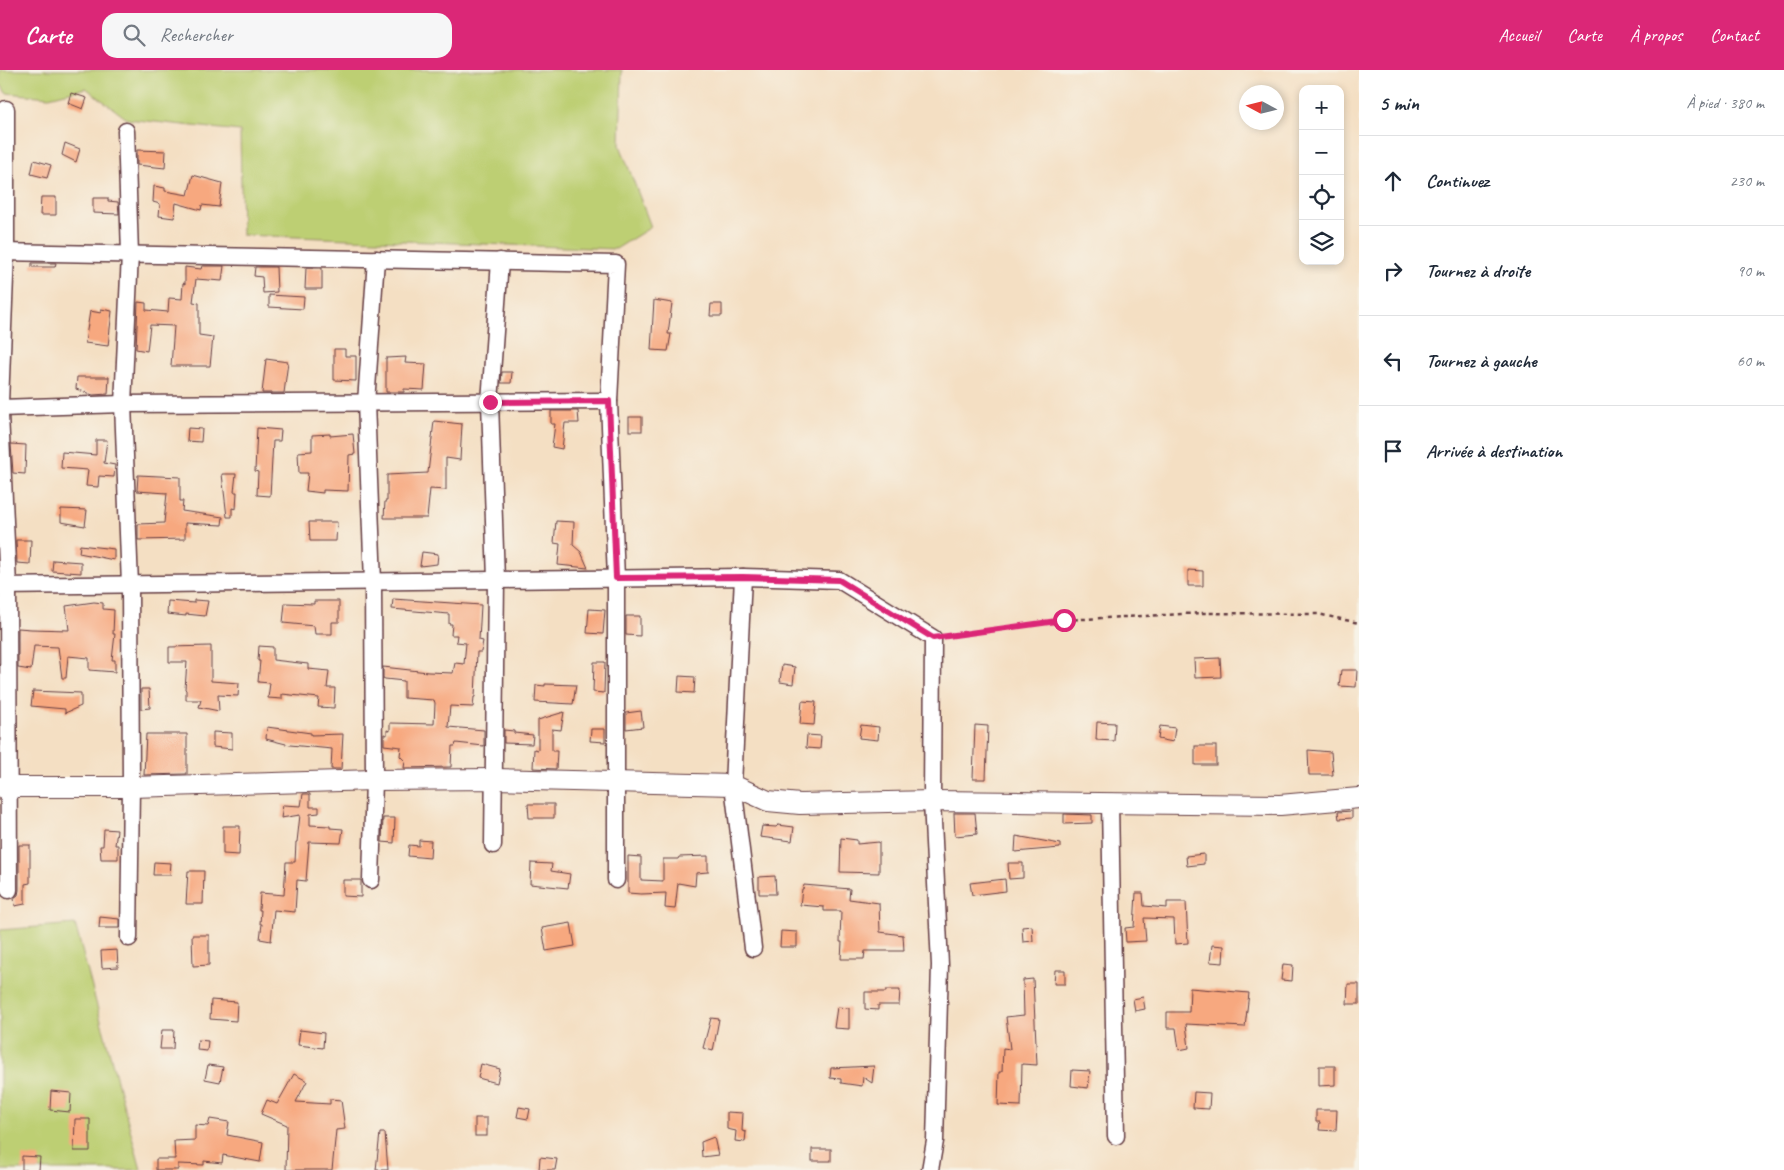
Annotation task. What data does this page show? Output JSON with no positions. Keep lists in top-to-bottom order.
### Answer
{
  "north": "left",
  "page": {
    "header": "Carte",
    "search": "Rechercher",
    "nav": [
      "Accueil",
      "Carte",
      "À propos",
      "Contact"
    ],
    "heading": ["5 min", "À pied · 380 m"],
    "map_buttons": ["+", "−"],
    "list": [
      ["Continuez", "230 m"],
      ["Tournez à droite", "90 m"],
      ["Tournez à gauche", "60 m"],
      "Arrivée à destination"
    ]
  }
}
